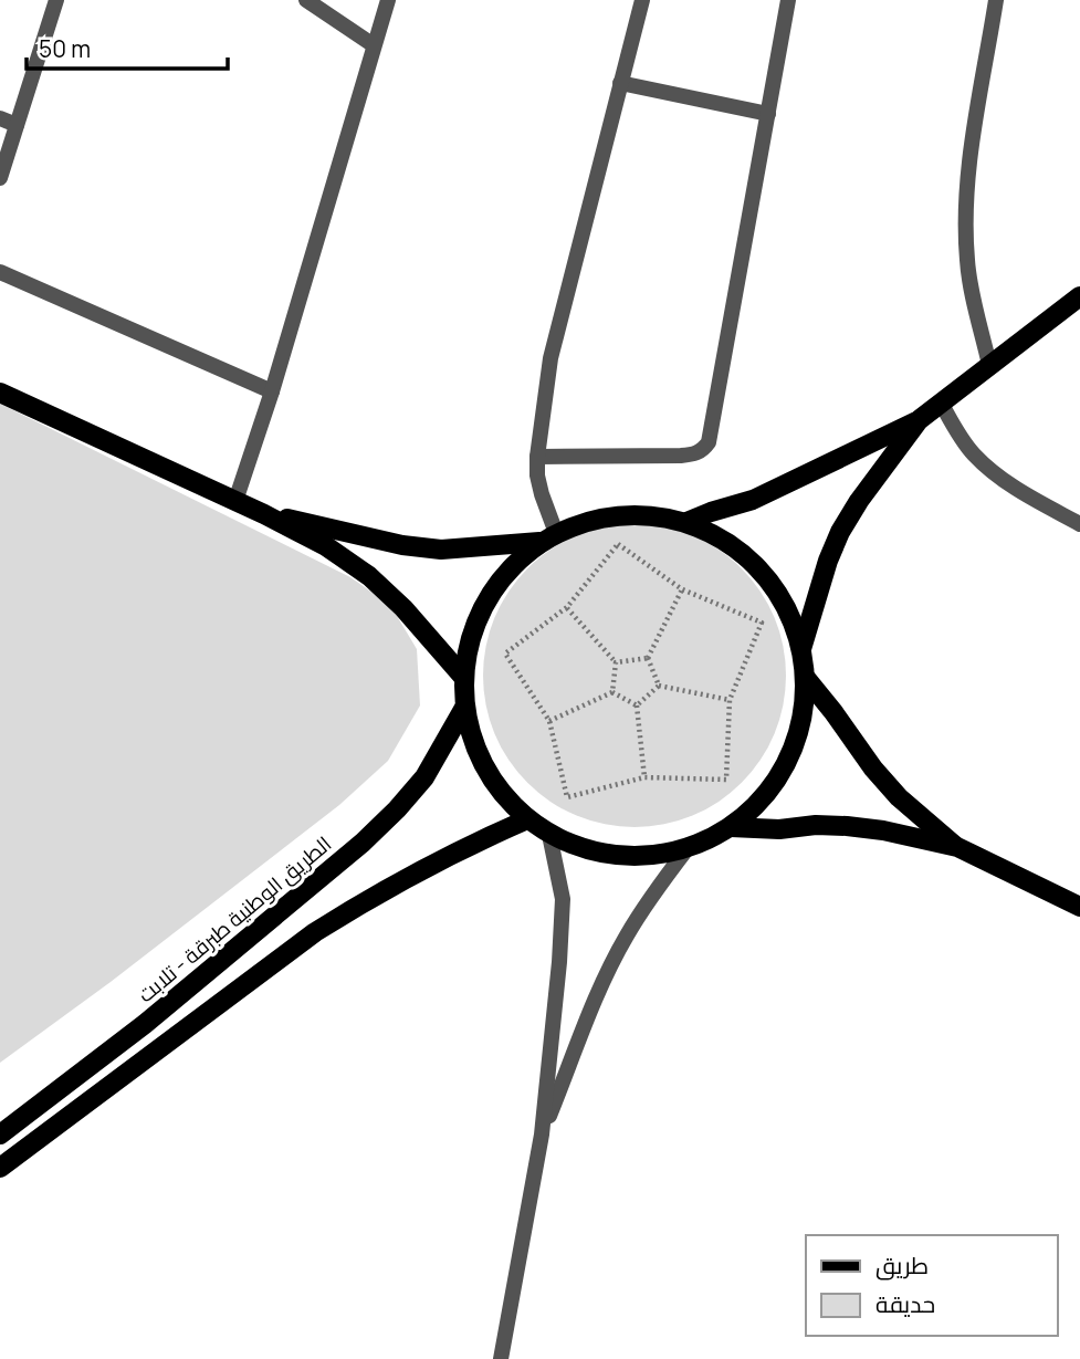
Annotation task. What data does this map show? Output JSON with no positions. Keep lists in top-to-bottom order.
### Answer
{
  "streets": {
    "main road": ["الطريق الوطنية طبرقة - تلابت"]
  },
  "legend": ["طريق", "حديقة"],
  "scale_bar": "50 m"
}
